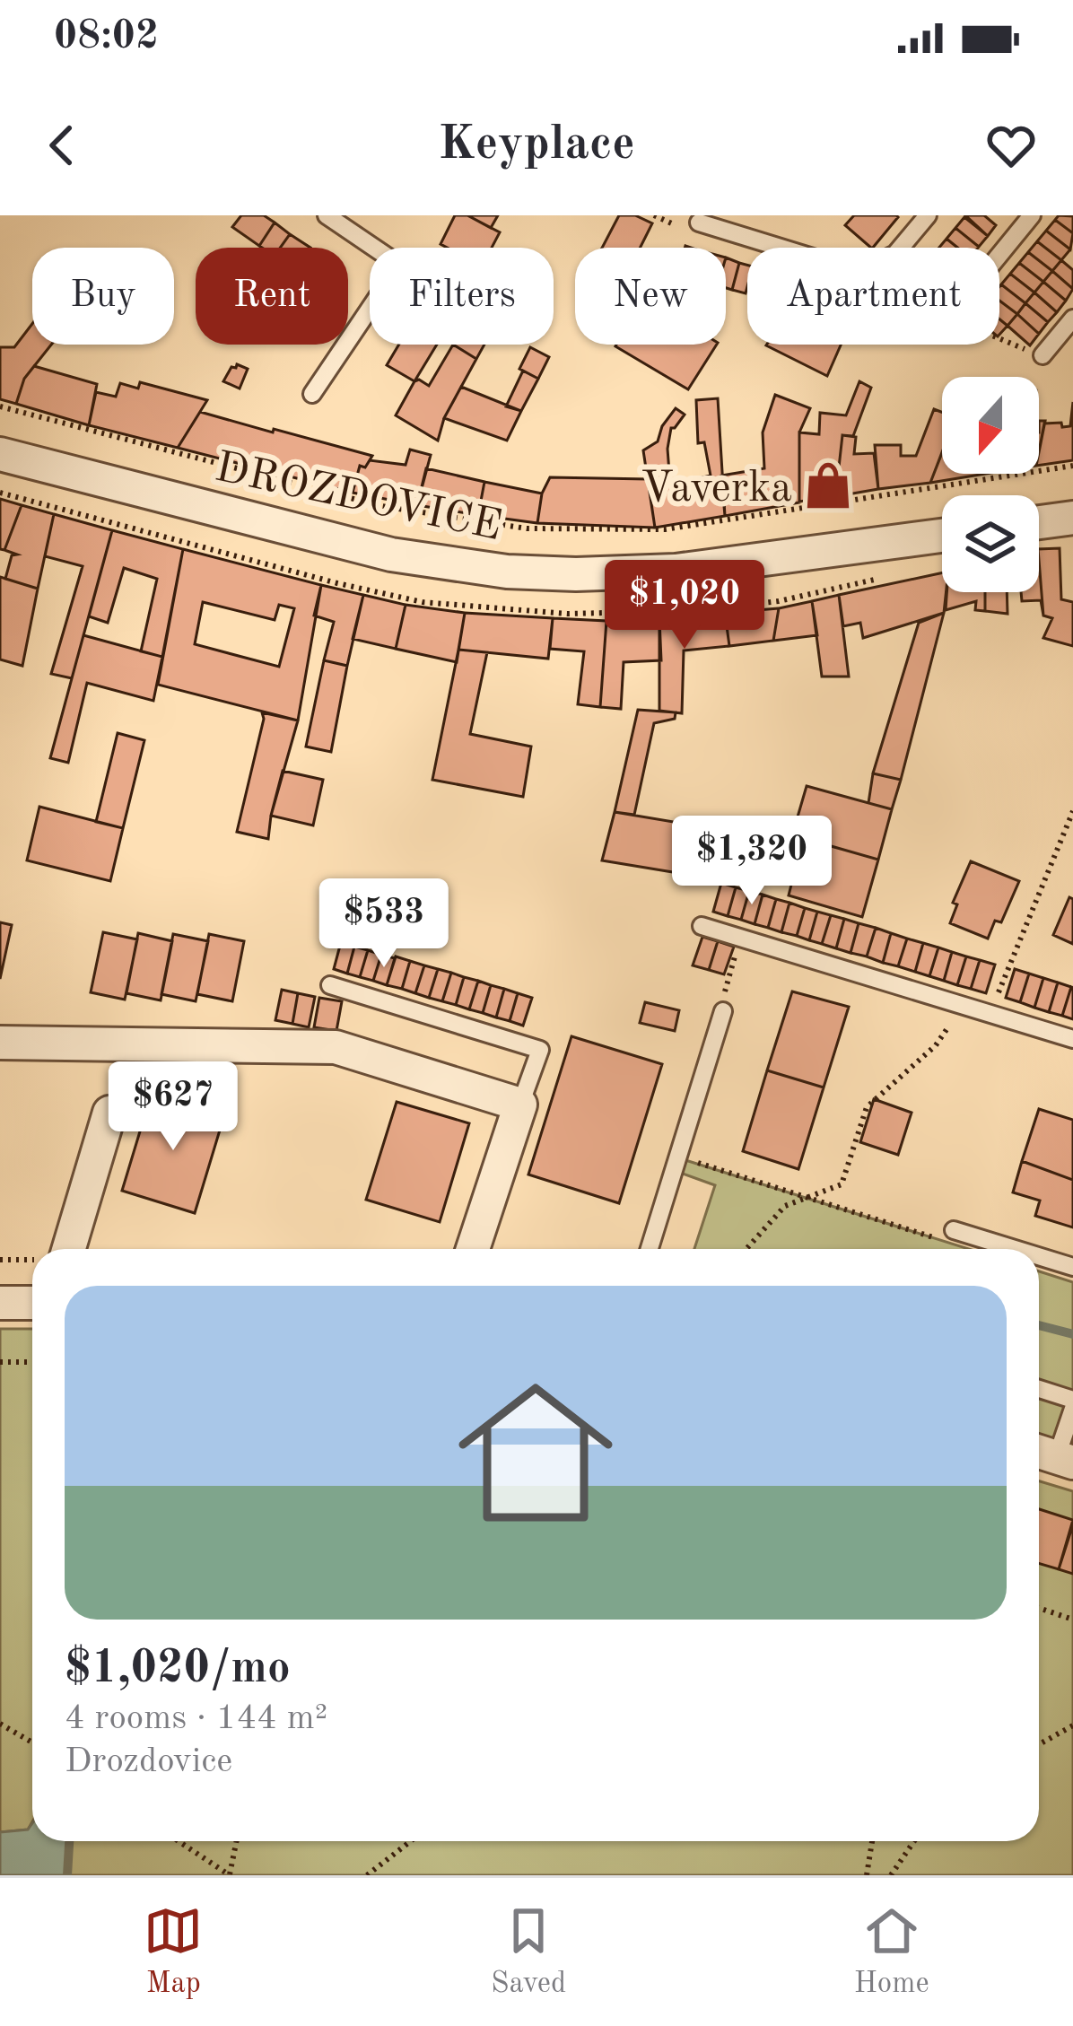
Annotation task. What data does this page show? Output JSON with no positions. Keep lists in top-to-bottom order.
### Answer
{
  "streets": {
    "street": ["DROZDOVICE"]
  },
  "places": {
    "shop": ["Vaverka"]
  },
  "north": "bottom",
  "page": {
    "status": "08:02",
    "header": "Keyplace",
    "chip": [
      "Buy",
      "Rent",
      "Filters",
      "New",
      "Apartment"
    ],
    "price": [
      "$1,020",
      "$1,320",
      "$533",
      "$627"
    ],
    "list": [
      {
        "name": "$1,020/mo",
        "note": "4 rooms · 144 m² · Drozdovice"
      }
    ],
    "tabs": ["Map", "Saved", "Home"]
  }
}
